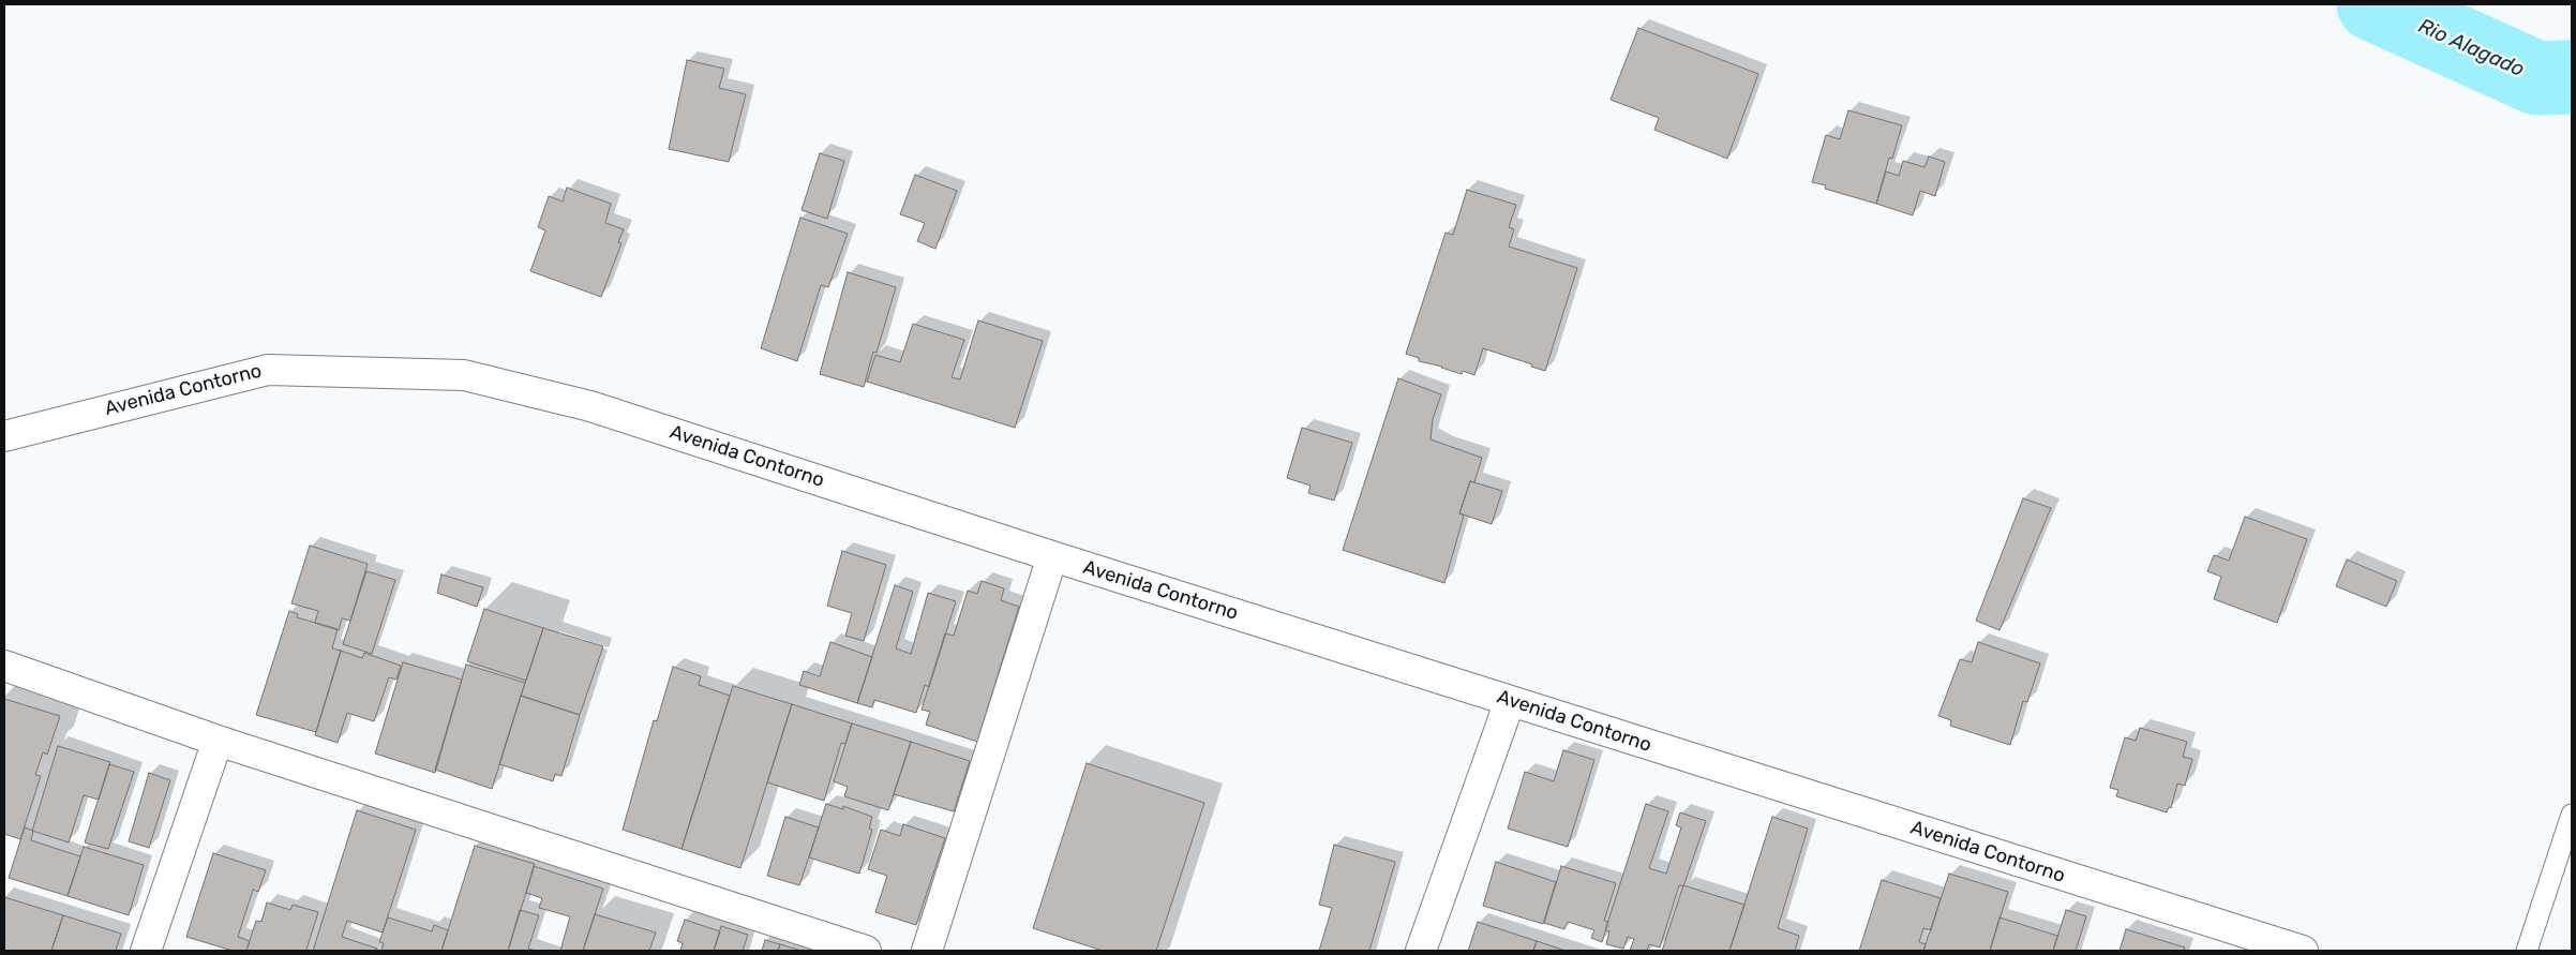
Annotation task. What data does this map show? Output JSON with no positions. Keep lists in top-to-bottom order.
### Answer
{
  "streets": {
    "street": ["Avenida Contorno"]
  },
  "water": ["Rio Alagado"]
}
